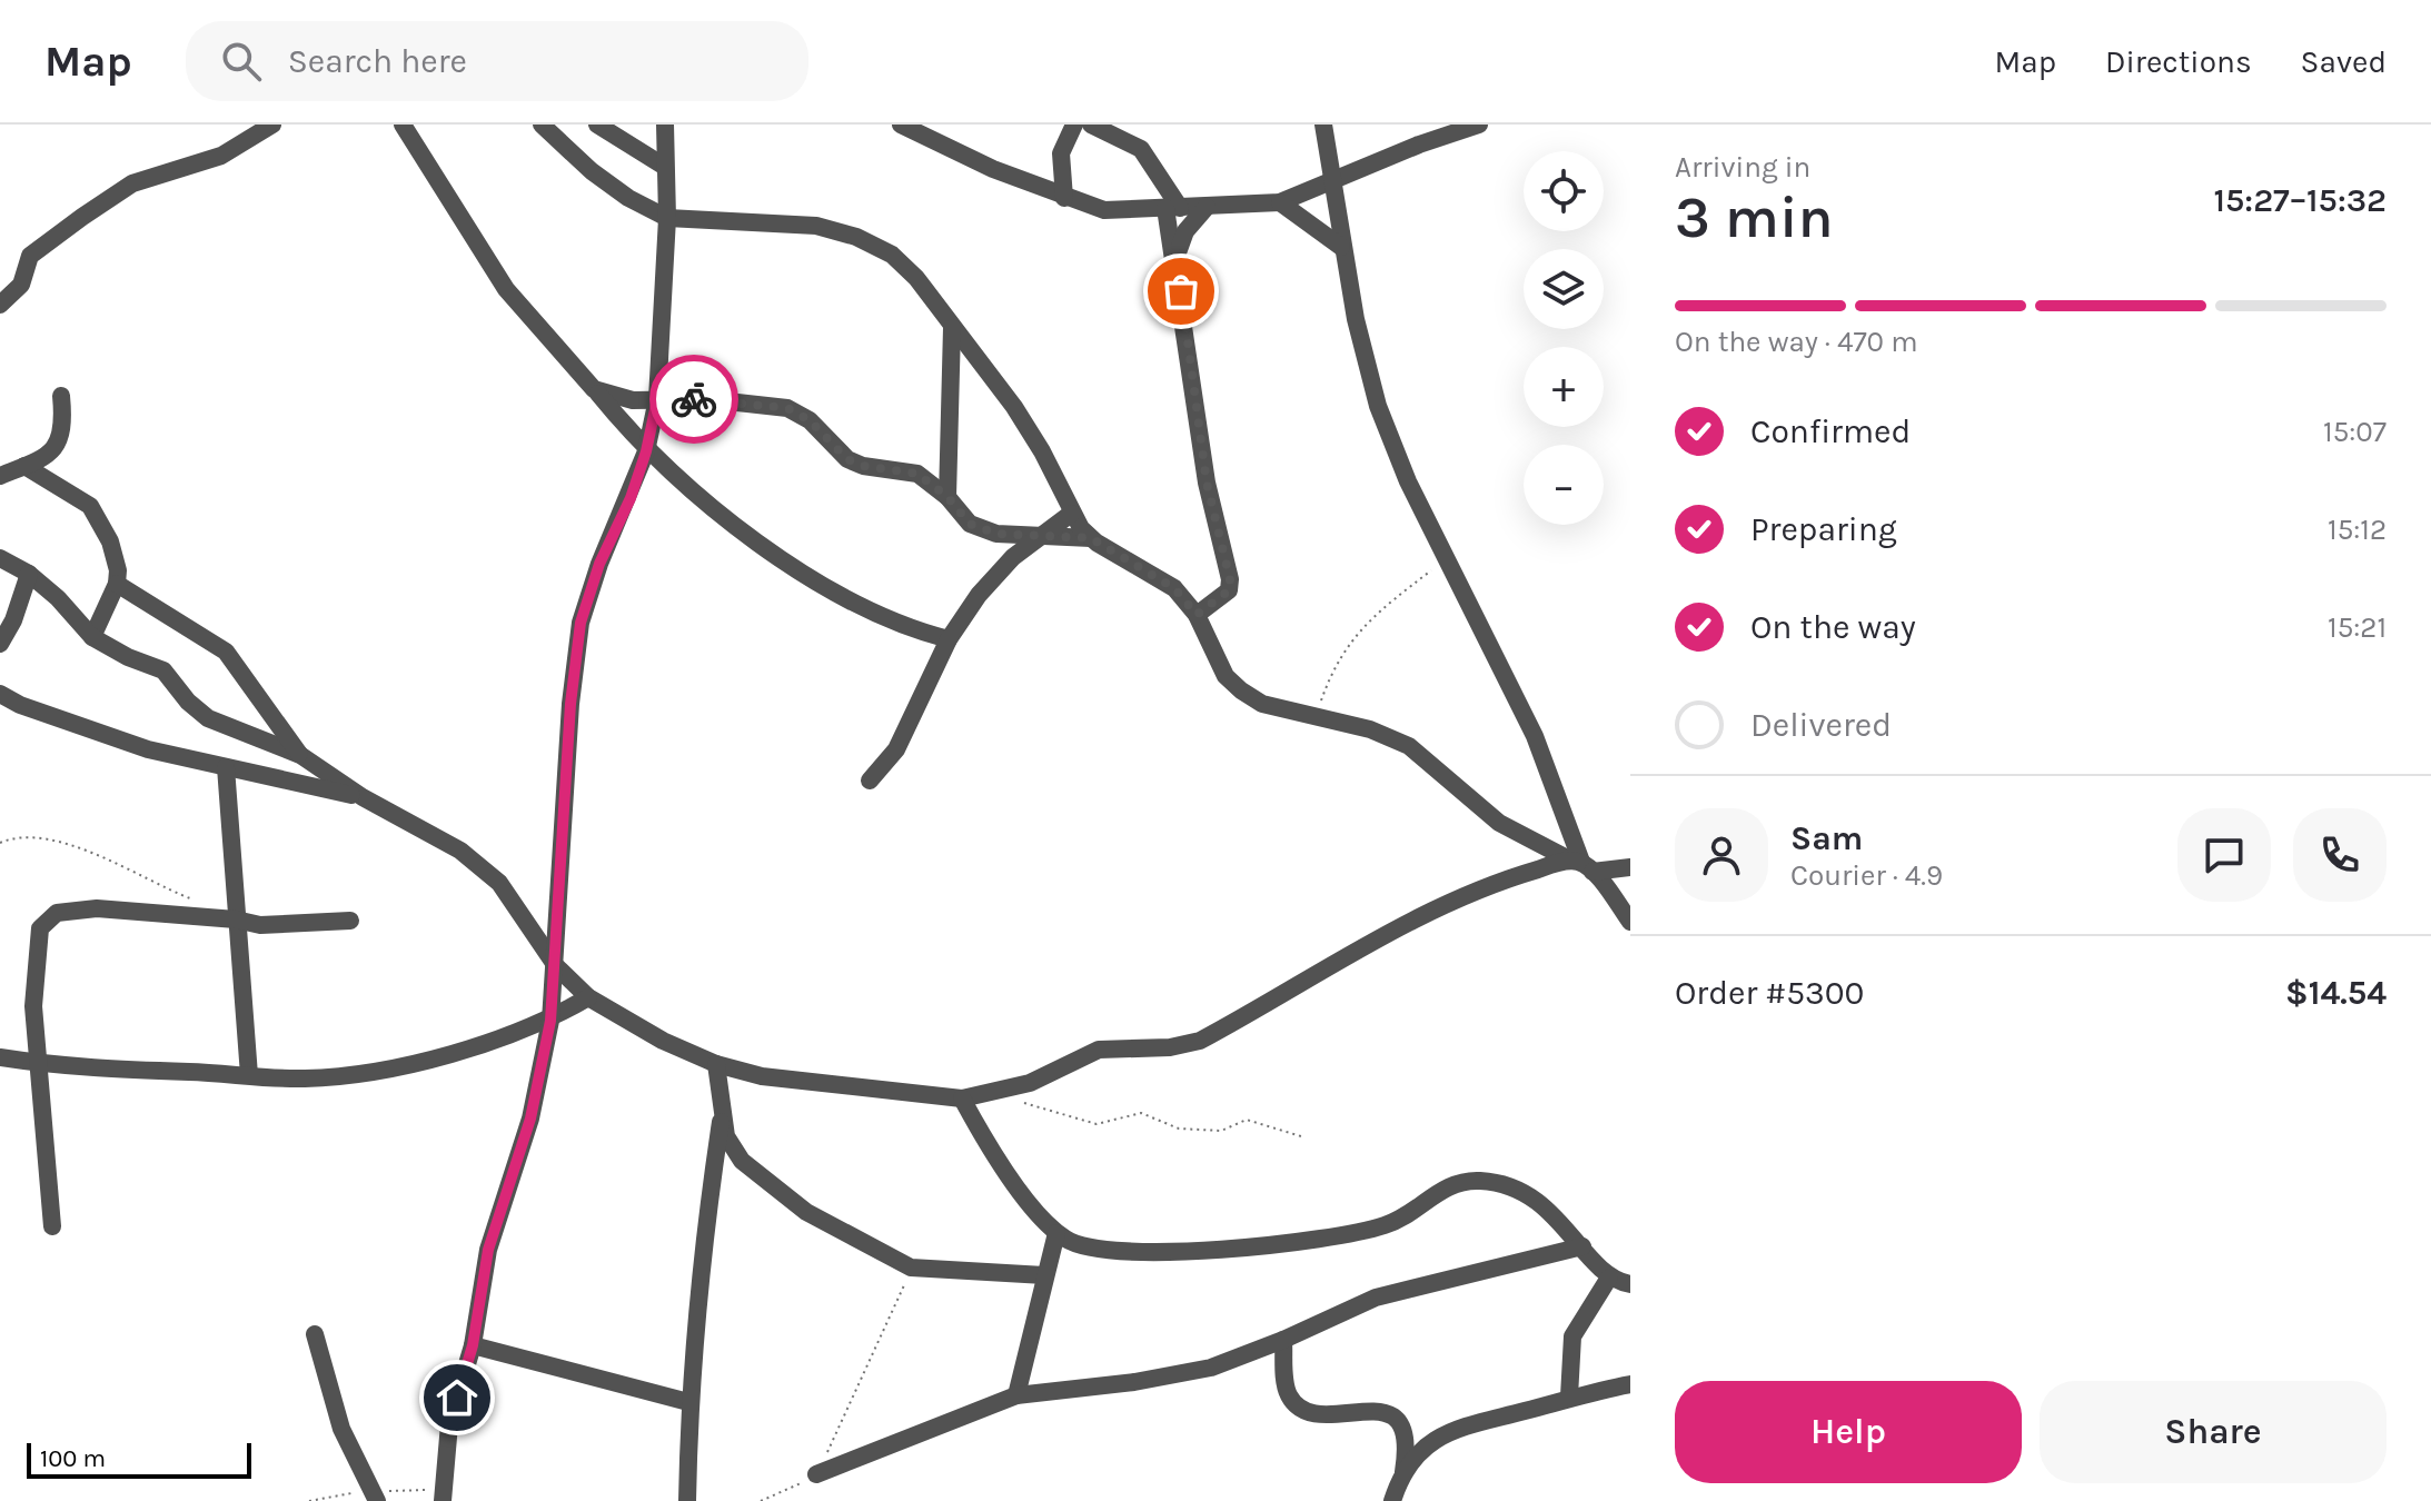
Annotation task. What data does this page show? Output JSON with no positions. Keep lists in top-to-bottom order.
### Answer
{
  "scale_bar": "100 m",
  "page": {
    "header": "Map",
    "search": "Search here",
    "nav": ["Map", "Directions", "Saved"],
    "heading": ["3 min", "Arriving in", "15:27–15:32"],
    "panel": [
      "Sam",
      "Courier · 4.9",
      "Order #5300",
      "$14.54"
    ],
    "map_buttons": ["+", "−"],
    "bar": "On the way · 470 m",
    "list": [
      ["Confirmed", "15:07"],
      ["Preparing", "15:12"],
      ["On the way", "15:21"],
      "Delivered"
    ],
    "buttons": ["Help", "Share"],
    "scale": "100 m"
  }
}
